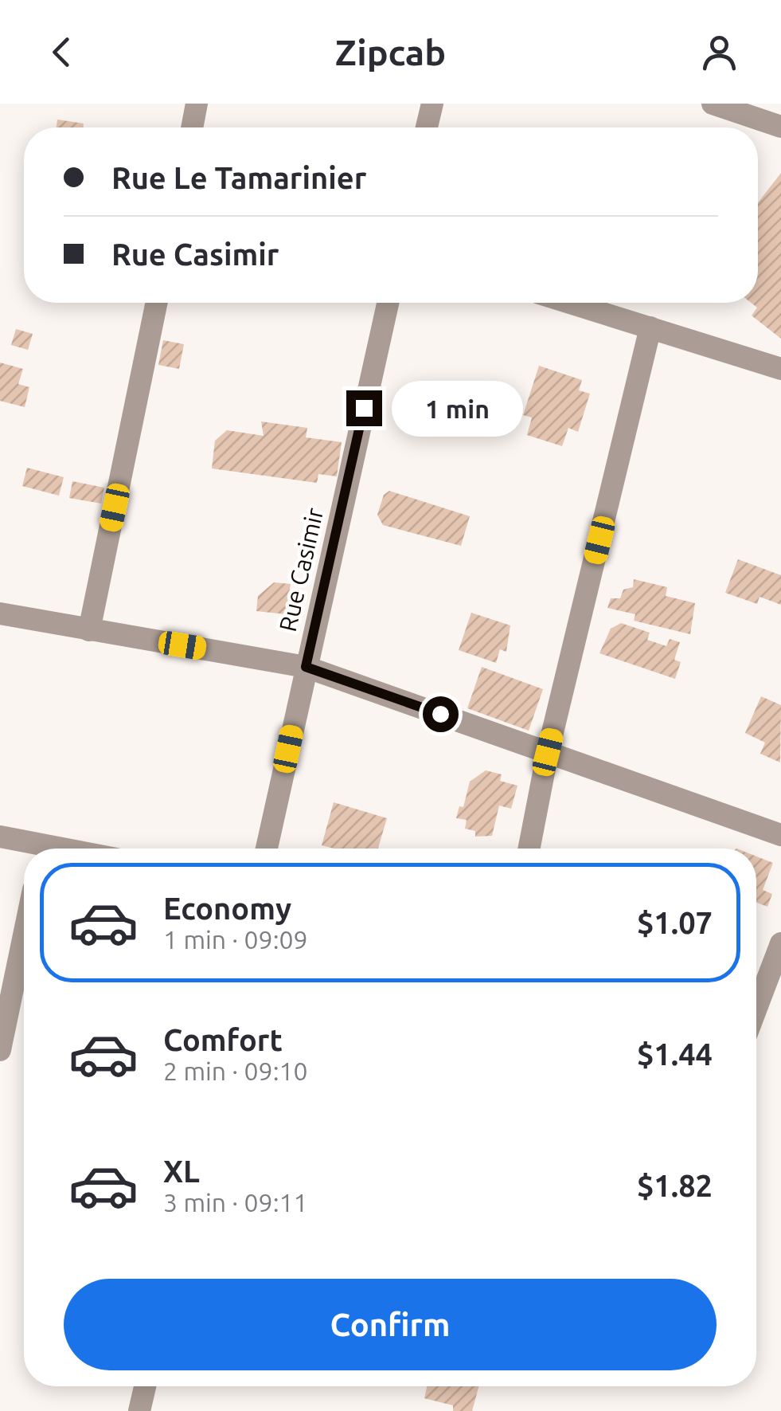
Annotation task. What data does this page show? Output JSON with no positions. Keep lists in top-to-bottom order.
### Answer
{
  "streets": {
    "street": ["Rue Casimir"]
  },
  "page": {
    "header": "Zipcab",
    "banner": ["Rue Le Tamarinier", "Rue Casimir"],
    "bubble": "1 min",
    "list": [
      {
        "name": "Economy",
        "note": "1 min · 09:09",
        "value": "$1.07"
      },
      {
        "name": "Comfort",
        "note": "2 min · 09:10",
        "value": "$1.44"
      },
      {
        "name": "XL",
        "note": "3 min · 09:11",
        "value": "$1.82"
      }
    ],
    "buttons": "Confirm"
  }
}
